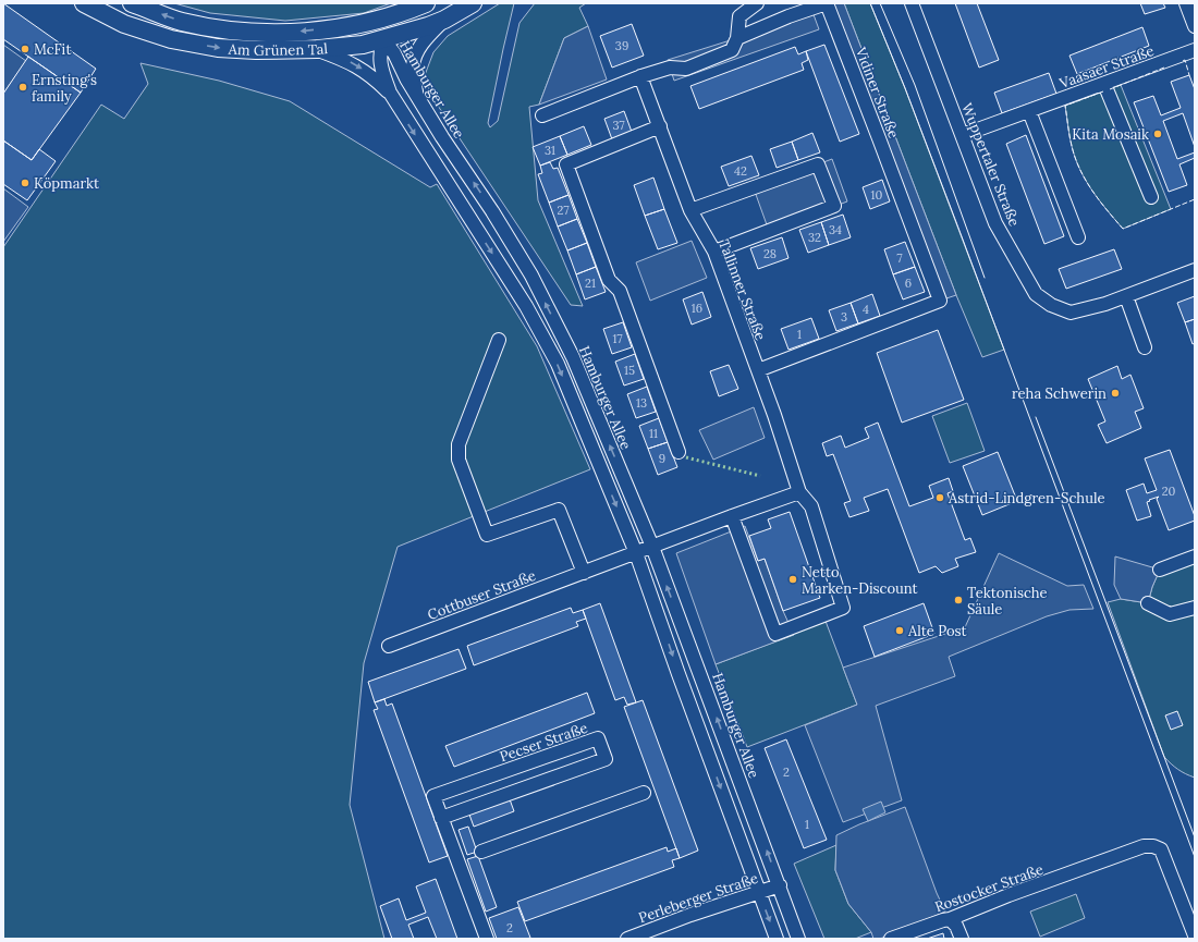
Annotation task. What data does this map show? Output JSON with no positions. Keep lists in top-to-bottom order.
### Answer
{
  "streets": {
    "main road": ["Am Grünen Tal"],
    "street": [
      "Vaasaer Straße",
      "Hamburger Allee",
      "Vidiner Straße",
      "Wuppertaler Straße",
      "Tallinner Straße",
      "Cottbuser Straße",
      "Pecser Straße",
      "Rostocker Straße",
      "Perleberger Straße"
    ]
  },
  "crossings": [
    ["Am Grünen Tal", "Hamburger Allee"],
    ["Vaasaer Straße", "Wuppertaler Straße"],
    ["Hamburger Allee", "Cottbuser Straße"],
    ["Hamburger Allee", "Perleberger Straße"],
    ["Vidiner Straße", "Tallinner Straße"]
  ],
  "places": [
    "McFit",
    "Ernsting's family",
    "Kita Mosaik",
    "Köpmarkt",
    "reha Schwerin",
    "Astrid-Lindgren-Schule",
    "Netto Marken-Discount",
    "Tektonische Säule",
    "Alte Post"
  ],
  "house_numbers": [
    "39",
    "37",
    "31",
    "42",
    "10",
    "27",
    "34",
    "32",
    "28",
    "7",
    "21",
    "6",
    "16",
    "4",
    "3",
    "1",
    "17",
    "15",
    "13",
    "11",
    "9",
    "20",
    "2",
    "1",
    "2"
  ]
}
